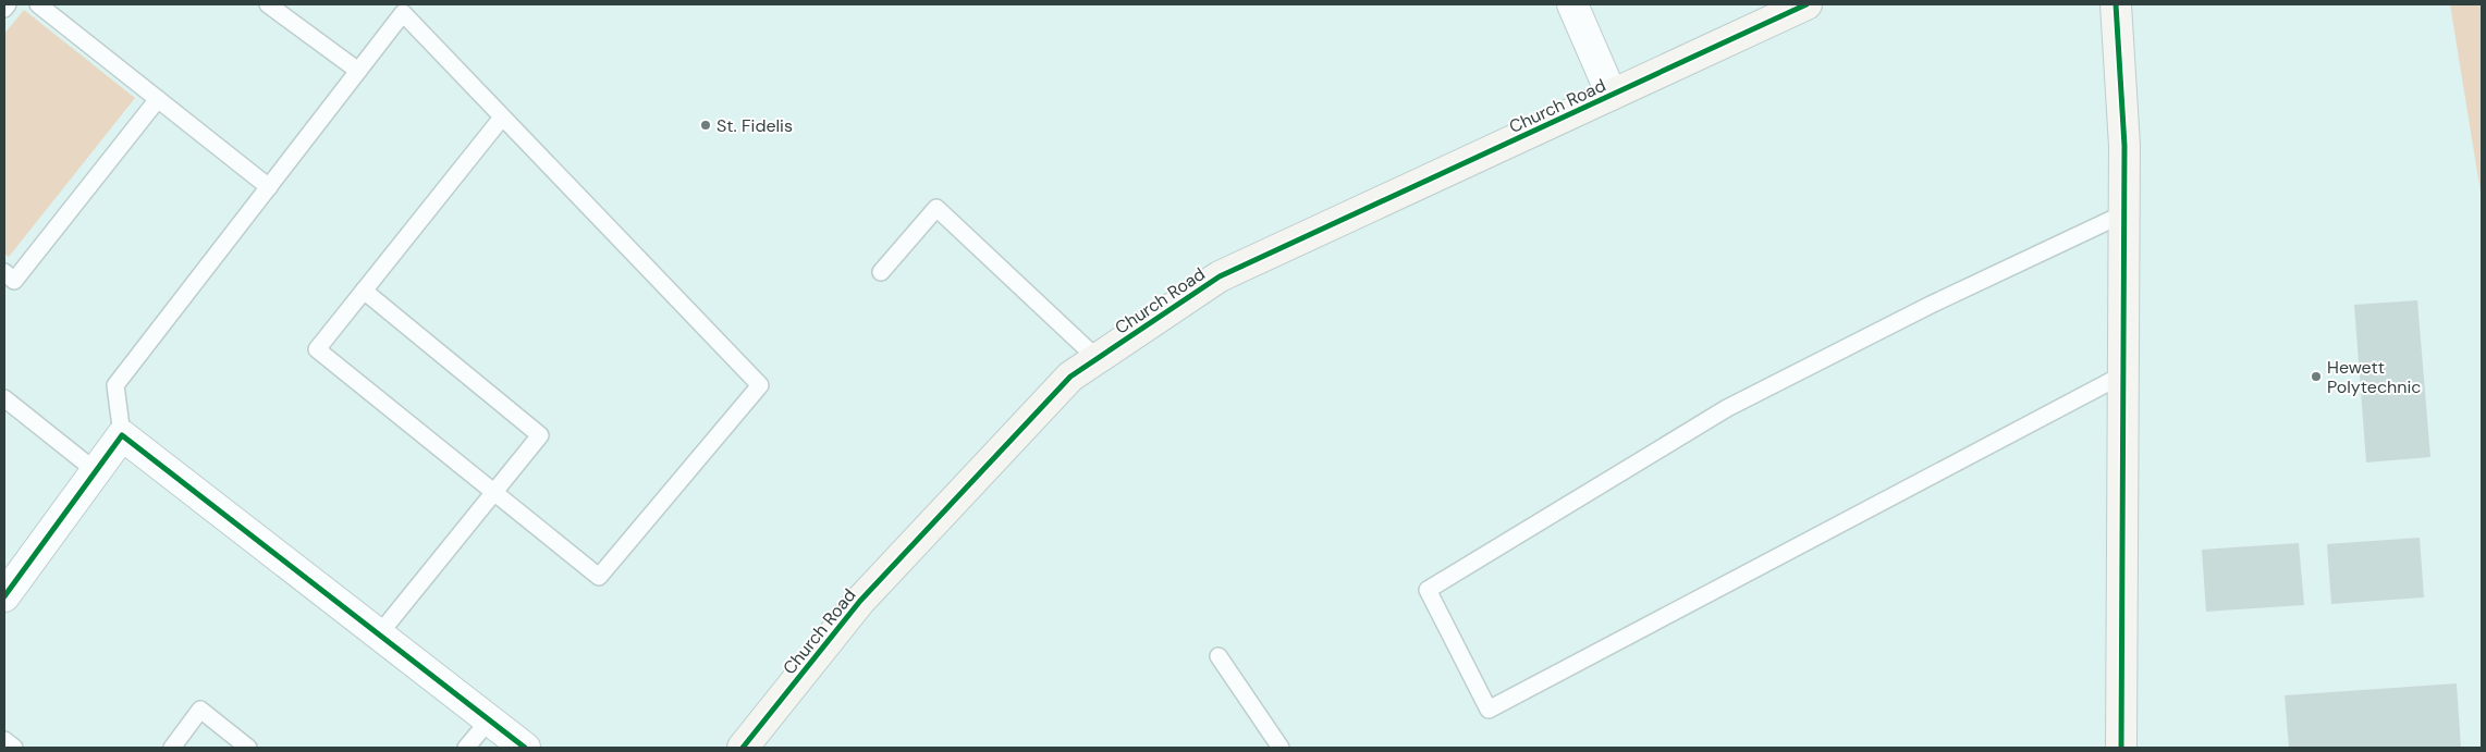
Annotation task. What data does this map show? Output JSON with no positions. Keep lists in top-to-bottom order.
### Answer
{
  "streets": {
    "street": ["Church Road"]
  },
  "places": ["St. Fidelis", "Hewett Polytechnic"]
}
